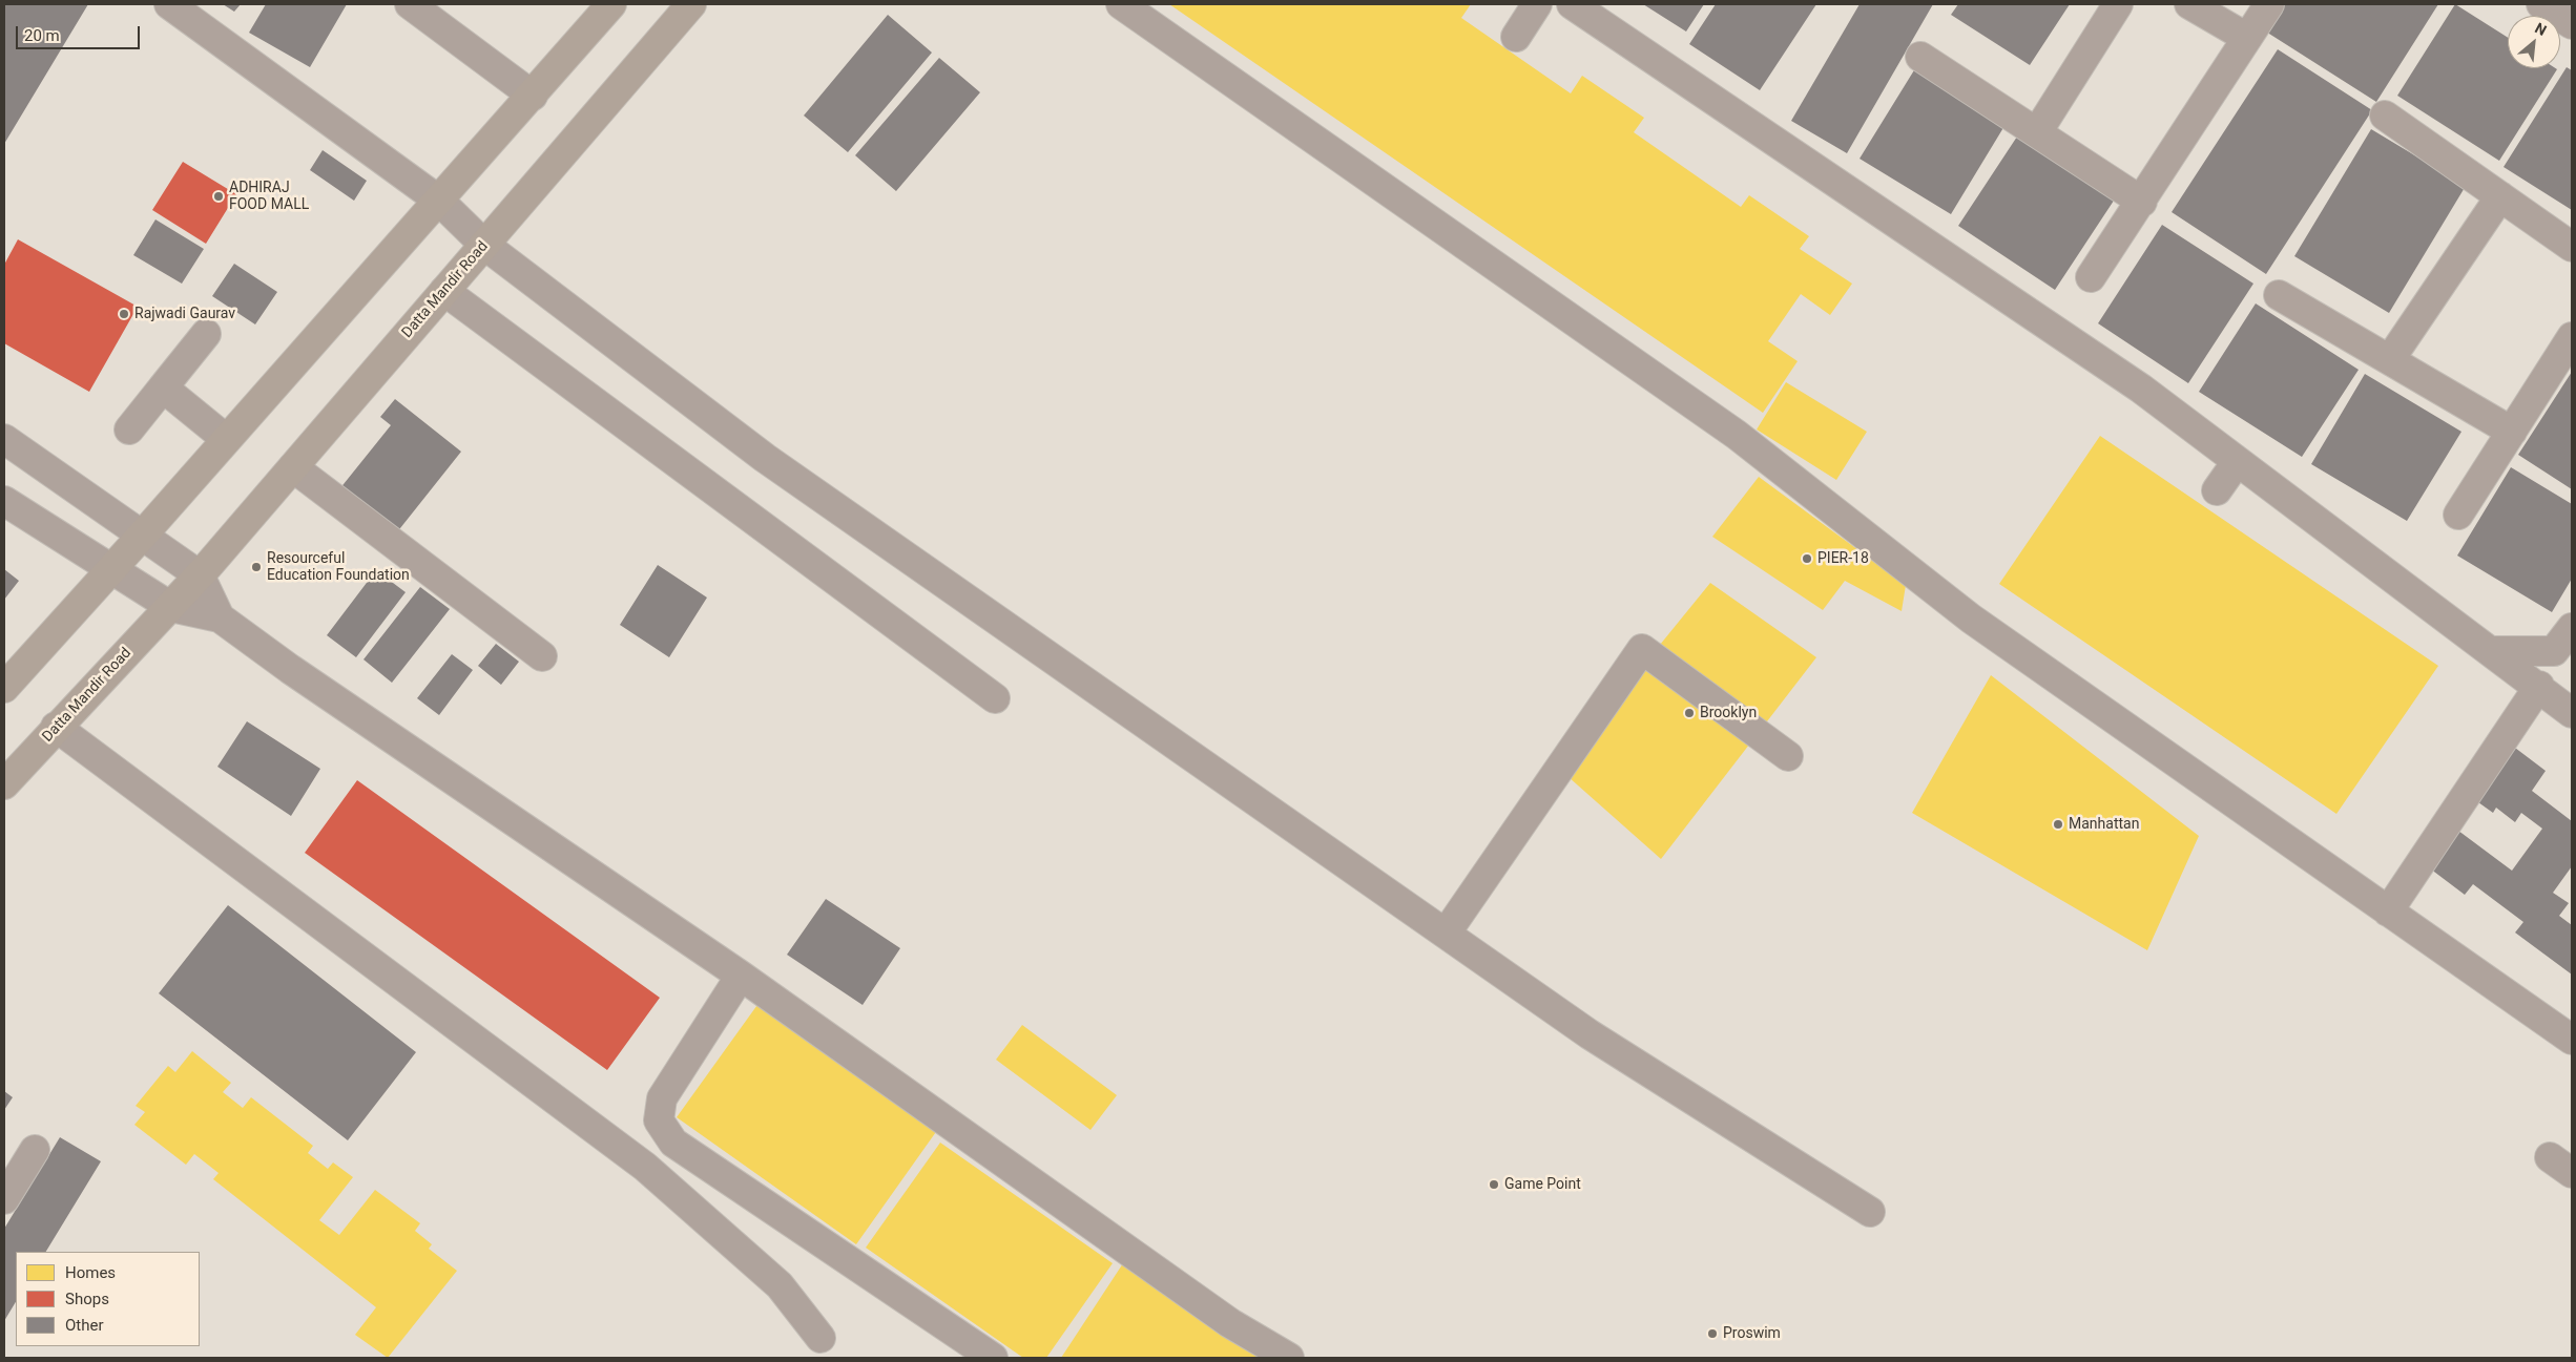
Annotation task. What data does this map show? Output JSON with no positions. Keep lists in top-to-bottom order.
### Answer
{
  "streets": {
    "main road": ["Datta Mandir Road"]
  },
  "places": [
    "ADHIRAJ FOOD MALL",
    "Rajwadi Gaurav",
    "PIER-18",
    "Resourceful Education Foundation",
    "Brooklyn",
    "Manhattan",
    "Game Point",
    "Proswim"
  ],
  "legend": ["Homes", "Shops", "Other"],
  "scale_bar": "20 m",
  "north": "top right"
}
